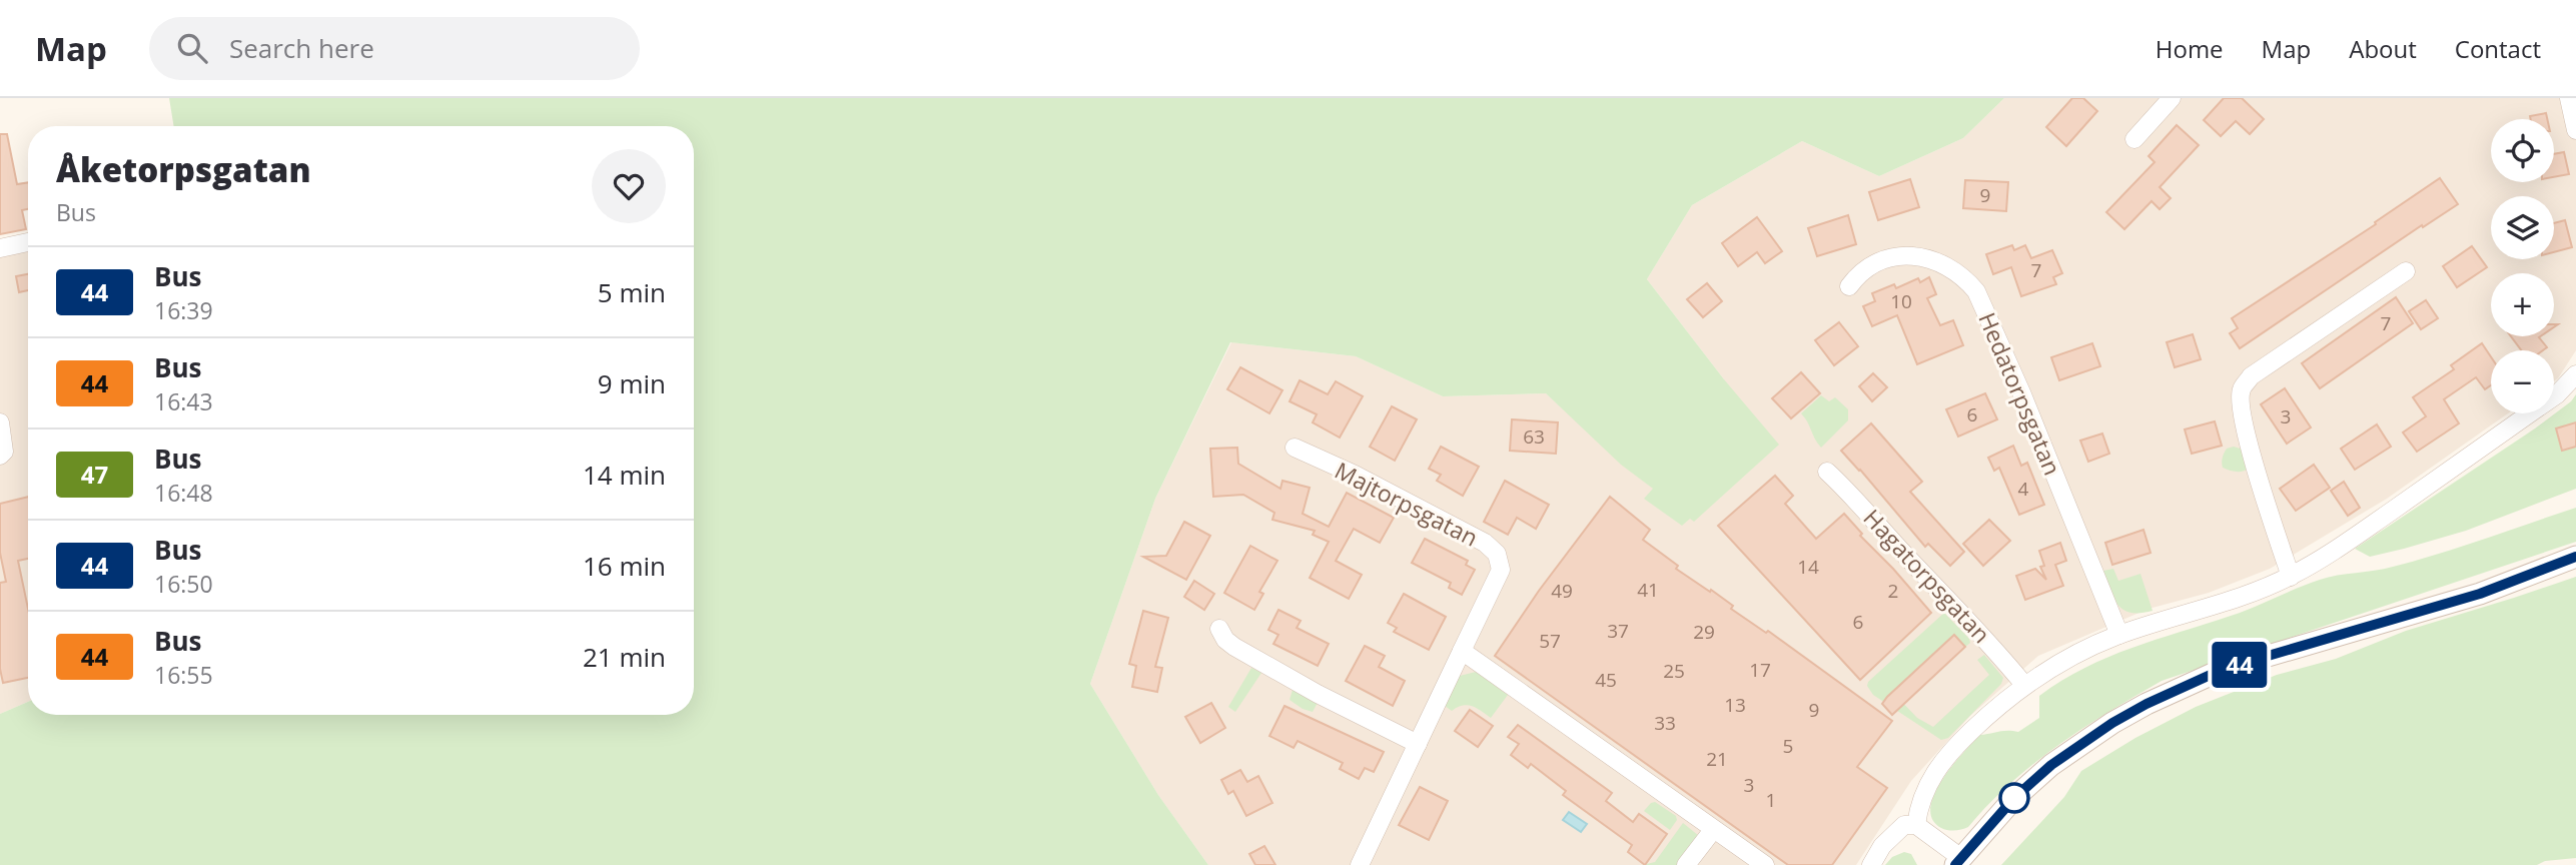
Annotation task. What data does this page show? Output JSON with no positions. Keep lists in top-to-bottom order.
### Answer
{
  "streets": {
    "street": ["Hedatorpsgatan", "Majtorpsgatan", "Hagatorpsgatan"]
  },
  "lines": ["bus line 44"],
  "house_numbers": [
    "9",
    "7",
    "10",
    "7",
    "6",
    "3",
    "63",
    "4",
    "14",
    "41",
    "49",
    "2",
    "6",
    "37",
    "29",
    "57",
    "17",
    "25",
    "45",
    "13",
    "9",
    "33",
    "5",
    "21",
    "3",
    "1"
  ],
  "page": {
    "header": "Map",
    "search": "Search here",
    "nav": [
      "Home",
      "Map",
      "About",
      "Contact"
    ],
    "on_map": "44",
    "map_buttons": ["+", "−"],
    "heading": ["Åketorpsgatan", "Bus"],
    "list": [
      {
        "mark": "44",
        "name": "Bus",
        "note": "16:39",
        "value": "5 min"
      },
      {
        "mark": "44",
        "name": "Bus",
        "note": "16:43",
        "value": "9 min"
      },
      {
        "mark": "47",
        "name": "Bus",
        "note": "16:48",
        "value": "14 min"
      },
      {
        "mark": "44",
        "name": "Bus",
        "note": "16:50",
        "value": "16 min"
      },
      {
        "mark": "44",
        "name": "Bus",
        "note": "16:55",
        "value": "21 min"
      }
    ]
  }
}
